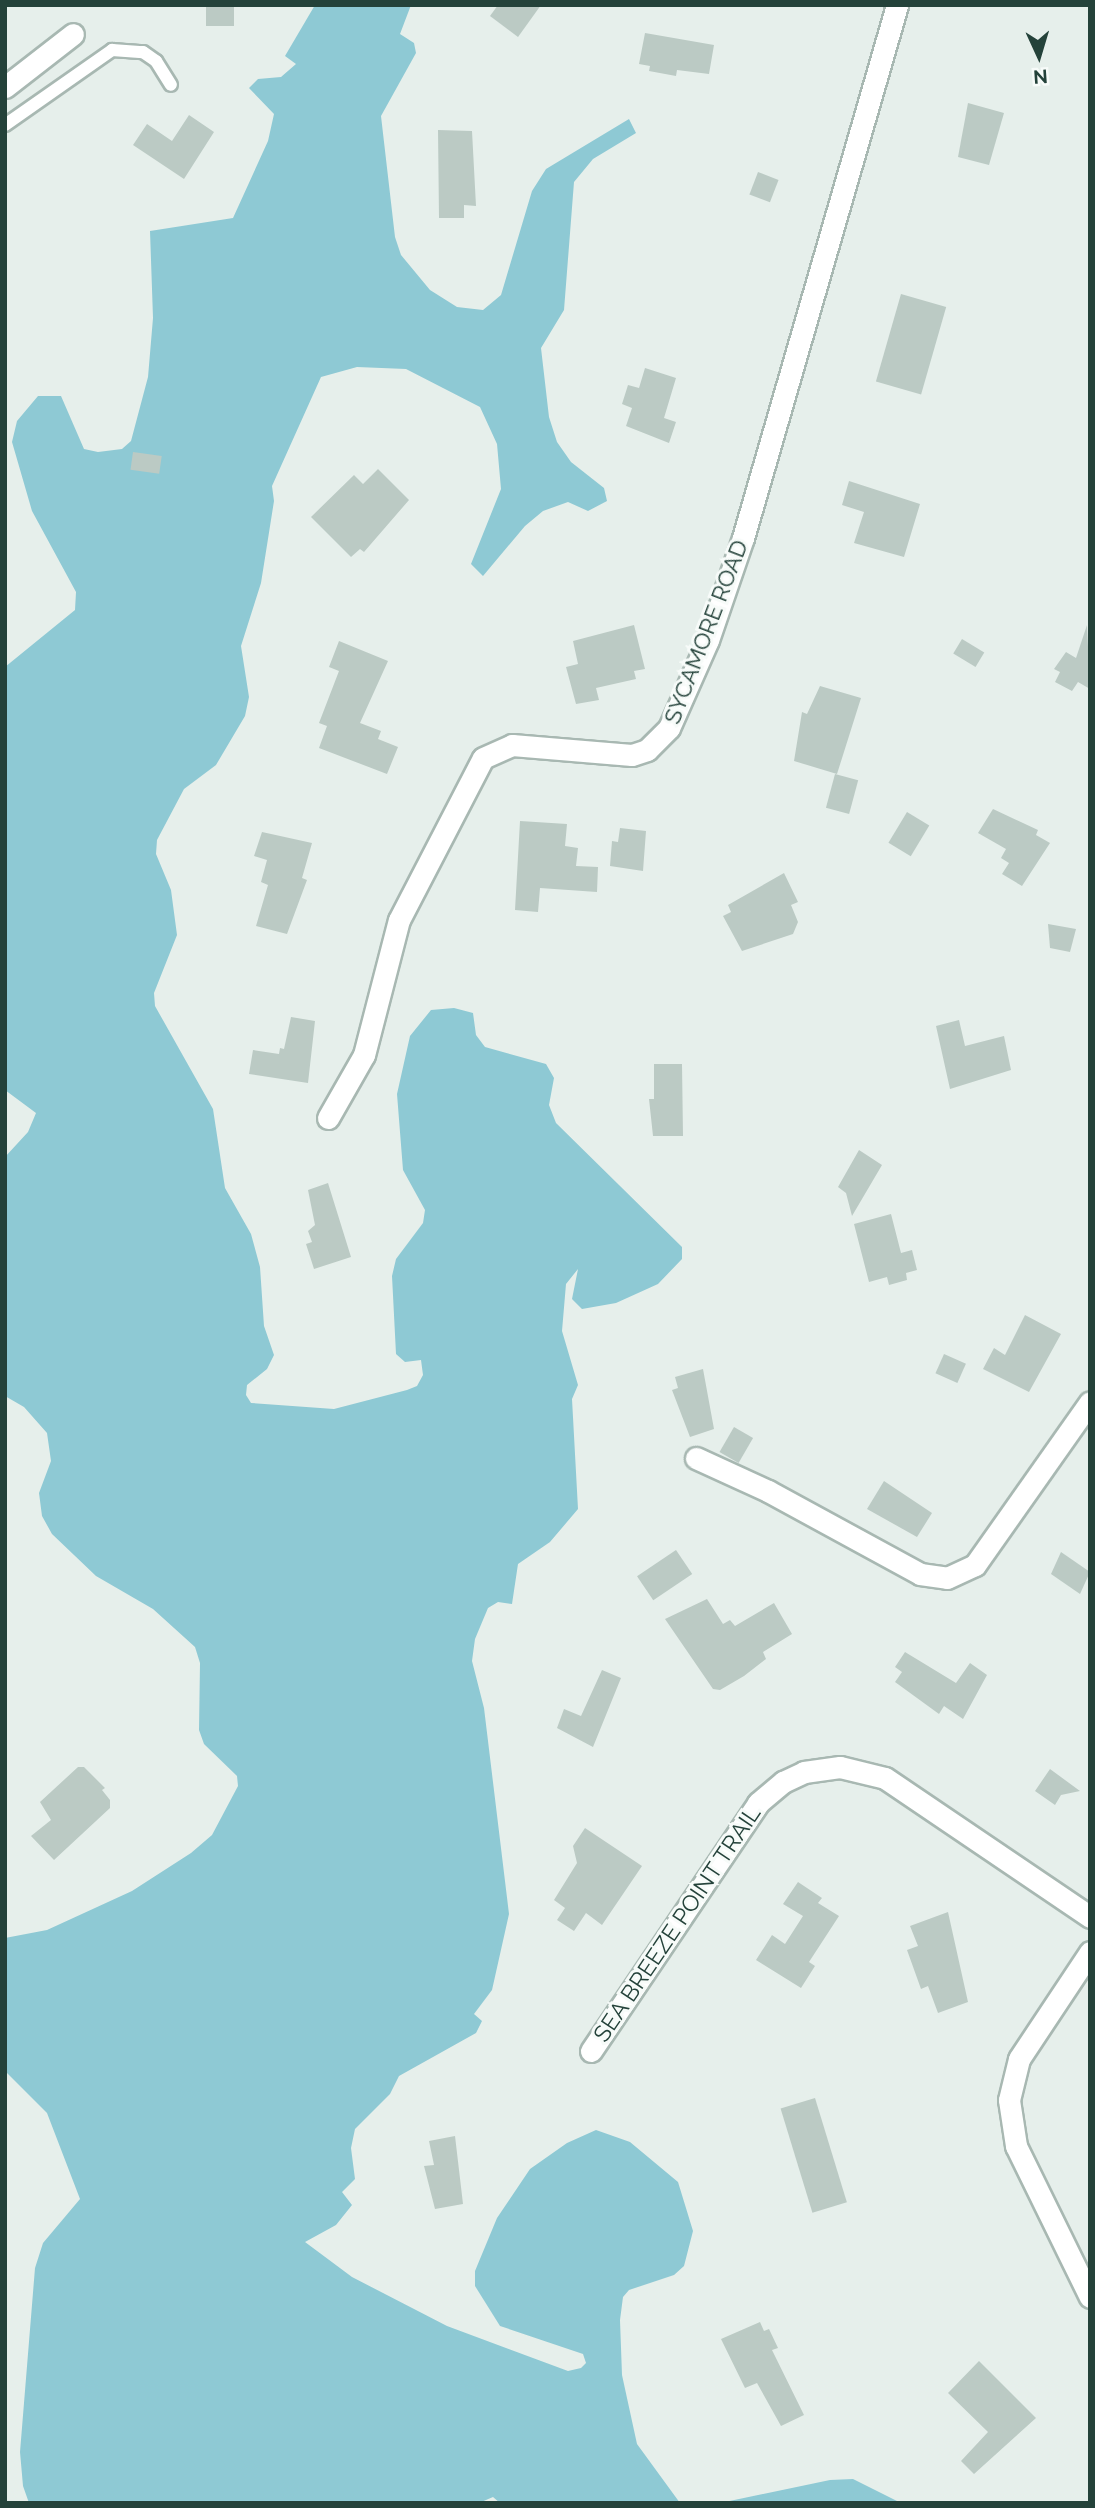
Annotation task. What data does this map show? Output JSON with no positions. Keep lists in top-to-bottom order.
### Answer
{
  "streets": {
    "street": ["SYCAMORE ROAD", "SEA BREEZE POINT TRAIL"]
  },
  "north": "bottom"
}
